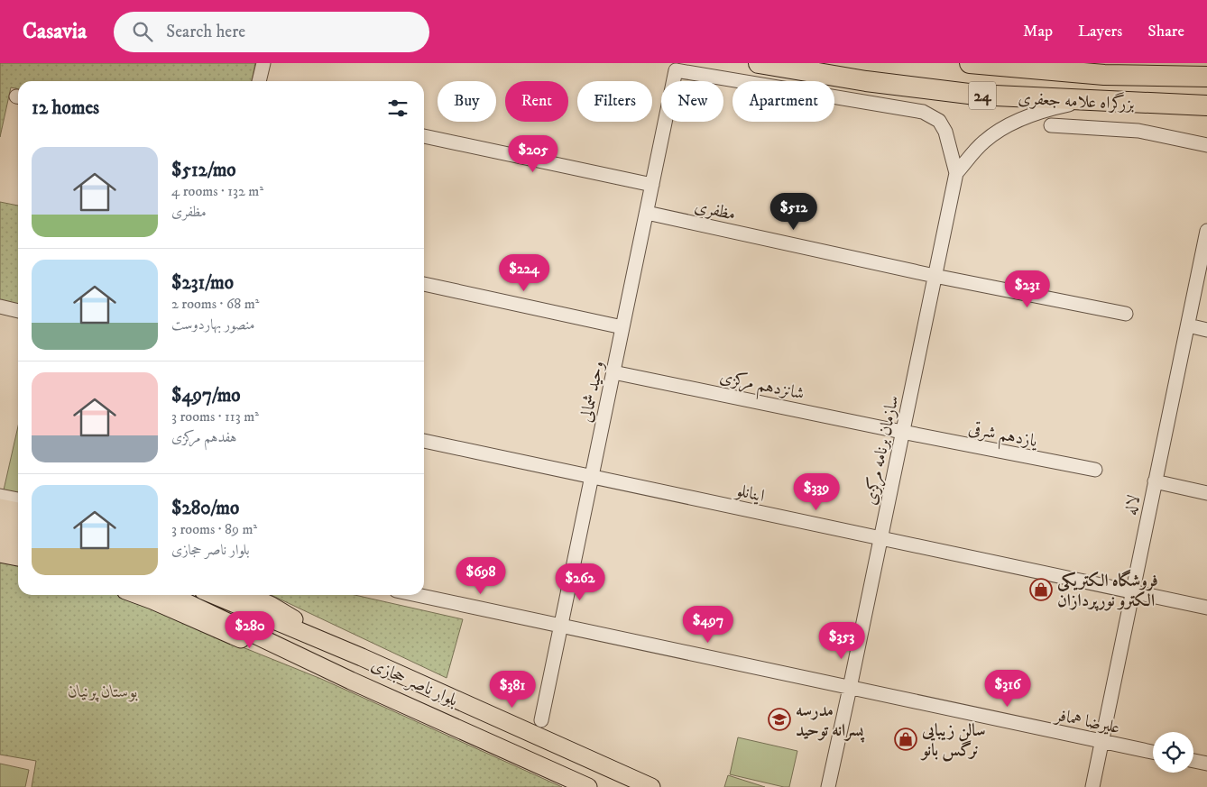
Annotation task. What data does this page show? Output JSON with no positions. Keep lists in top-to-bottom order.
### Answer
{
  "streets": {
    "highway": ["24", "بزرگراه علامه جعفری"],
    "main road": ["بلوار ناصر حجازی"],
    "street": [
      "مظفری",
      "شانزدهم مرکزی",
      "وحید شمالی",
      "یازدهم شرقی",
      "سازمان برنامه مرکزی",
      "اینانلو",
      "لاله",
      "علیرضا همافر"
    ]
  },
  "crossings": [
    ["مظفری", "وحید شمالی"],
    ["مظفری", "سازمان برنامه مرکزی"],
    ["شانزدهم مرکزی", "وحید شمالی"],
    ["شانزدهم مرکزی", "یازدهم شرقی"],
    ["شانزدهم مرکزی", "سازمان برنامه مرکزی"],
    ["وحید شمالی", "سازمان برنامه مرکزی"],
    ["وحید شمالی", "اینانلو"],
    ["وحید شمالی", "علیرضا همافر"],
    ["یازدهم شرقی", "سازمان برنامه مرکزی"],
    ["سازمان برنامه مرکزی", "اینانلو"],
    ["سازمان برنامه مرکزی", "علیرضا همافر"],
    ["اینانلو", "لاله"],
    ["لاله", "علیرضا همافر"]
  ],
  "parks": ["بوستان پرنیان"],
  "places": {
    "shop": ["فروشگاه الکتریکی الکترو نورپردازان", "سالن زیبایی نرگس بانو"],
    "school or university": ["مدرسه پسرانه توحید"]
  },
  "page": {
    "header": "Casavia",
    "search": "Search here",
    "nav": ["Map", "Layers", "Share"],
    "chip": [
      "Buy",
      "Rent",
      "Filters",
      "New",
      "Apartment"
    ],
    "heading": "12 homes",
    "price": [
      "$205",
      "$512",
      "$224",
      "$231",
      "$339",
      "$698",
      "$262",
      "$497",
      "$280",
      "$353",
      "$316",
      "$381"
    ],
    "list": [
      {
        "name": "$512/mo",
        "note": "4 rooms · 132 m² · مظفری"
      },
      {
        "name": "$231/mo",
        "note": "2 rooms · 68 m² · منصور بهاردوست"
      },
      {
        "name": "$497/mo",
        "note": "3 rooms · 113 m² · هفدهم مرکزی"
      },
      {
        "name": "$280/mo",
        "note": "3 rooms · 89 m² · بلوار ناصر حجازی"
      }
    ]
  }
}
